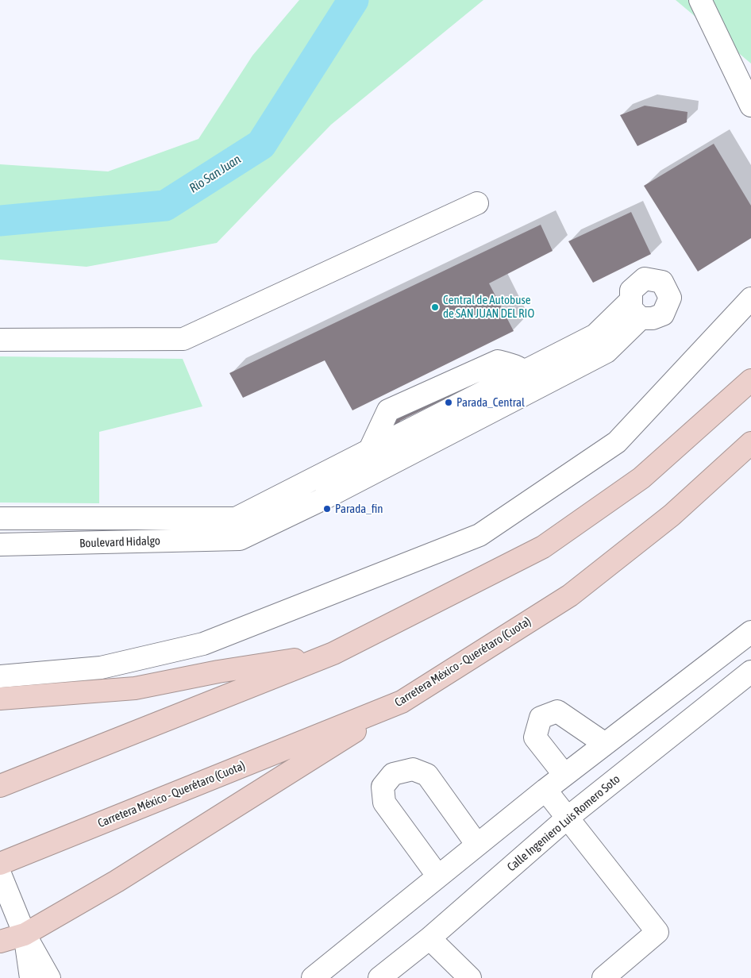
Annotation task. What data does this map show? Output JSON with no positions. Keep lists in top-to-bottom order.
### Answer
{
  "streets": {
    "highway": ["Carretera México - Querétaro (Cuota)"],
    "street": ["Boulevard Hidalgo", "Calle Ingeniero Luis Romero Soto"]
  },
  "water": ["Rio San Juan"],
  "places": ["Central de Autobuse de SAN JUAN DEL RIO", "Parada_Central", "Parada_fin"]
}
